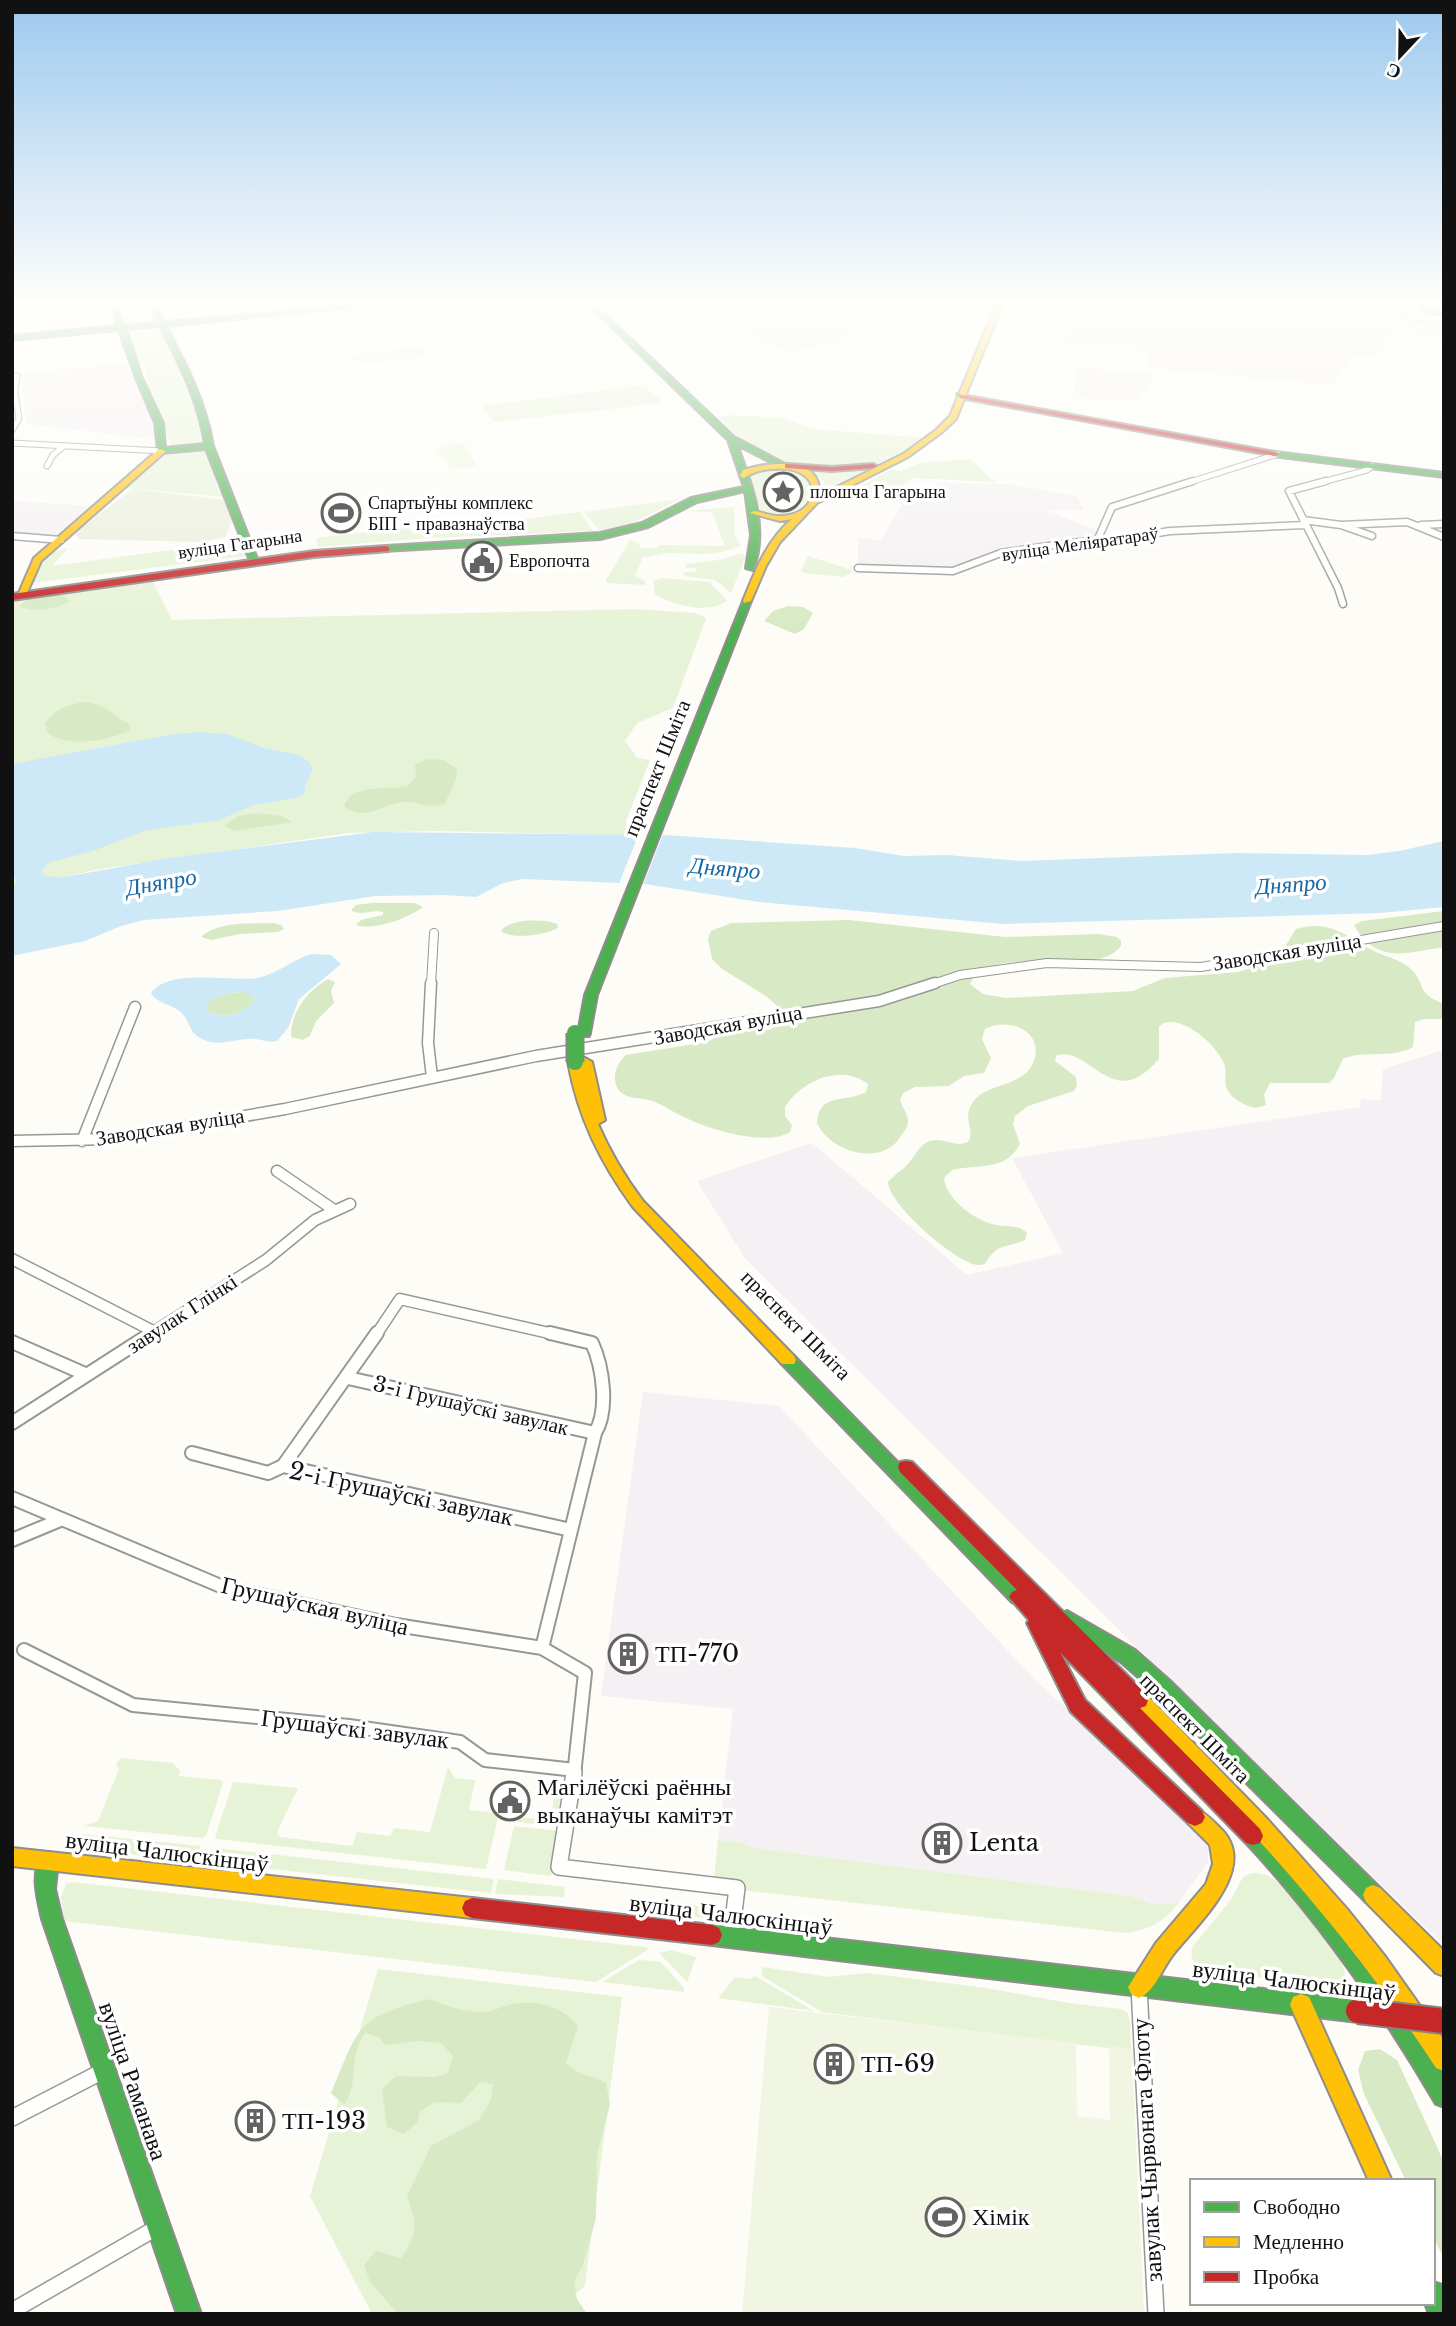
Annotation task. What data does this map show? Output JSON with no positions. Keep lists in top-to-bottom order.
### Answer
{
  "streets": {
    "main road": [
      "вуліца Гагарына",
      "праспект Шміта",
      "вуліца Чалюскінцаў",
      "вуліца Раманава"
    ],
    "street": [
      "вуліца Меліяратараў",
      "Заводская вуліца",
      "завулак Глінкі",
      "3-і Грушаўскі завулак",
      "2-і Грушаўскі завулак",
      "Грушаўская вуліца",
      "Грушаўскі завулак",
      "завулак Чырвонага Флоту"
    ]
  },
  "crossings": [
    ["вуліца Гагарына", "праспект Шміта"],
    ["Грушаўская вуліца", "Грушаўскі завулак"],
    ["вуліца Чалюскінцаў", "вуліца Раманава"],
    ["вуліца Чалюскінцаў", "завулак Чырвонага Флоту"]
  ],
  "water": ["Дняпро"],
  "places": {
    "place": ["плошча Гагарына"],
    "sports": ["Спартыўны комплекс БІП - правазнаўства", "Хімік"],
    "public building": ["Европочта", "Магілёўскі раённы выканаўчы камітэт"],
    "building": [
      "ТП-770",
      "Lenta",
      "ТП-69",
      "ТП-193"
    ]
  },
  "legend": ["Свободно", "Медленно", "Пробка"],
  "north": "bottom"
}
